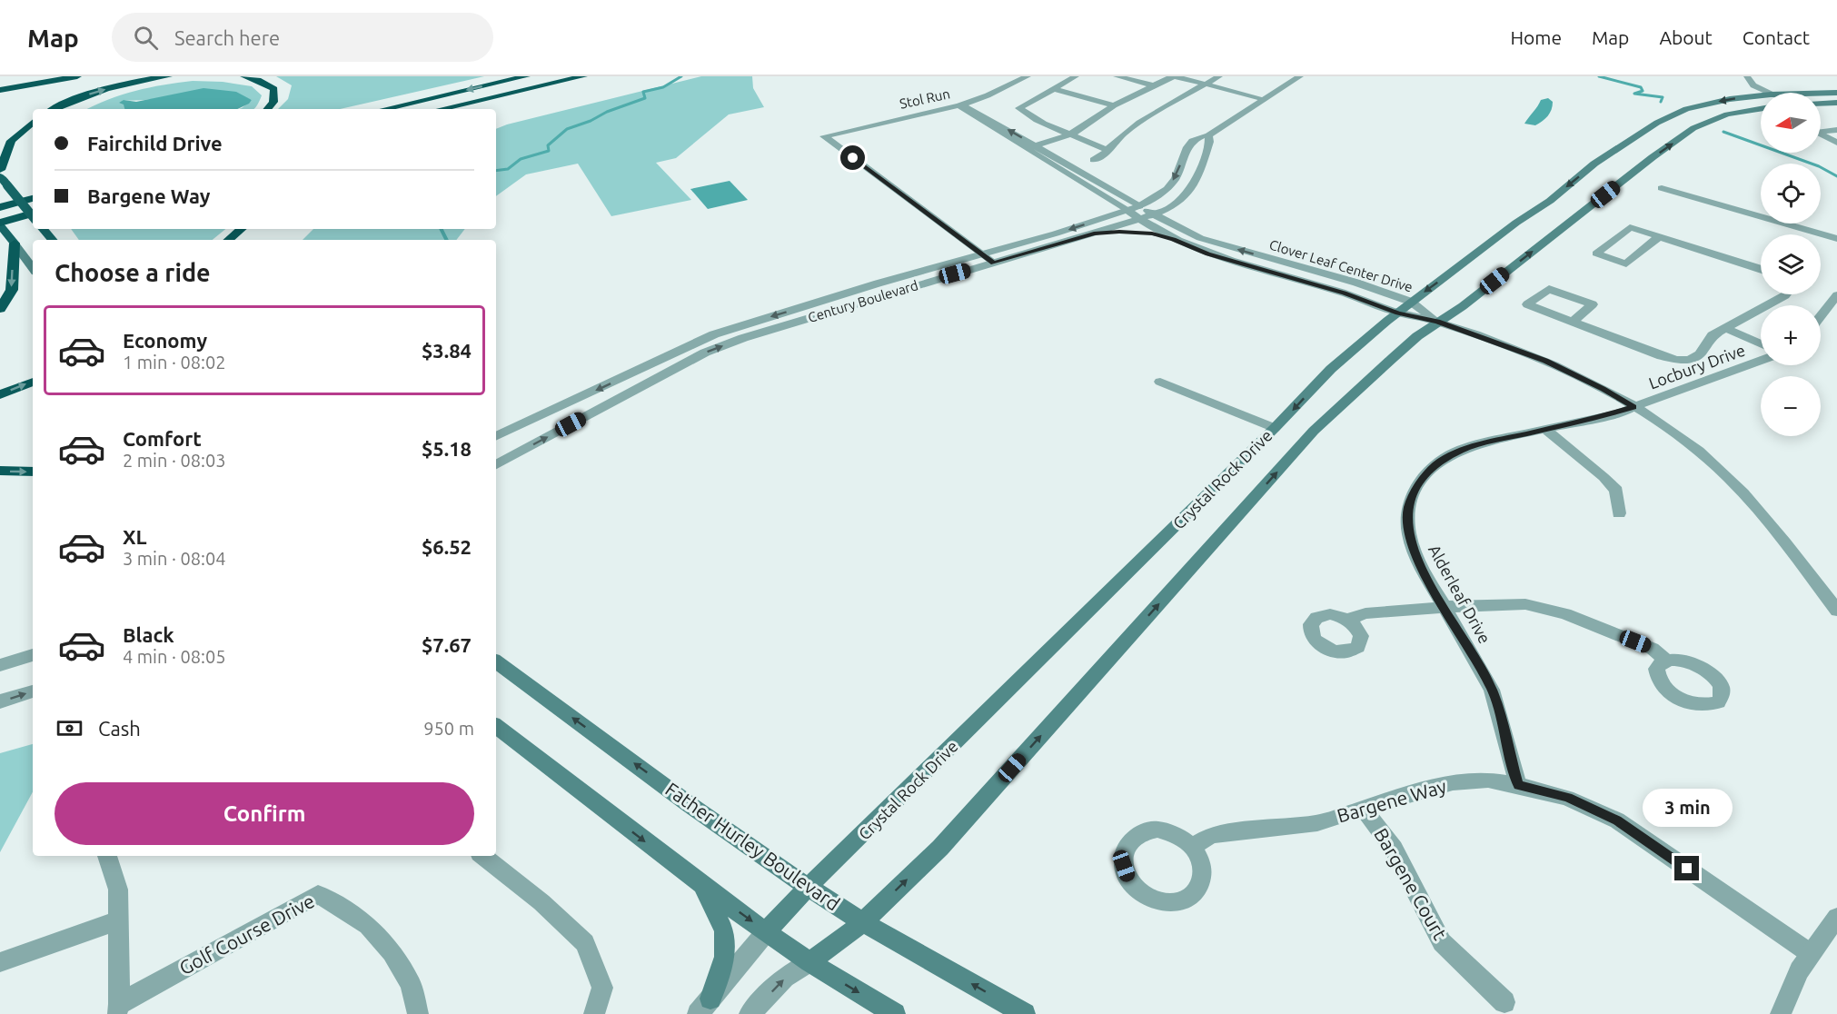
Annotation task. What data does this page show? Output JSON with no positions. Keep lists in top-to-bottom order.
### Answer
{
  "streets": {
    "main road": ["Crystal Rock Drive", "Father Hurley Boulevard"],
    "street": [
      "Stol Run",
      "Clover Leaf Center Drive",
      "Century Boulevard",
      "Locbury Drive",
      "Alderleaf Drive",
      "Bargene Way",
      "Bargene Court",
      "Golf Course Drive"
    ]
  },
  "crossings": [
    ["Stol Run", "Century Boulevard"],
    ["Clover Leaf Center Drive", "Century Boulevard"],
    ["Clover Leaf Center Drive", "Crystal Rock Drive"],
    ["Locbury Drive", "Alderleaf Drive"],
    ["Crystal Rock Drive", "Father Hurley Boulevard"],
    ["Alderleaf Drive", "Bargene Way"],
    ["Bargene Way", "Bargene Court"]
  ],
  "north": "left",
  "page": {
    "header": "Map",
    "search": "Search here",
    "nav": [
      "Home",
      "Map",
      "About",
      "Contact"
    ],
    "map_buttons": ["+", "−"],
    "banner": ["Fairchild Drive", "Bargene Way"],
    "heading": "Choose a ride",
    "list": [
      {
        "name": "Economy",
        "note": "1 min · 08:02",
        "value": "$3.84"
      },
      {
        "name": "Comfort",
        "note": "2 min · 08:03",
        "value": "$5.18"
      },
      {
        "name": "XL",
        "note": "3 min · 08:04",
        "value": "$6.52"
      },
      {
        "name": "Black",
        "note": "4 min · 08:05",
        "value": "$7.67"
      }
    ],
    "pay": ["Cash", "950 m"],
    "buttons": "Confirm",
    "bubble": "3 min"
  }
}
